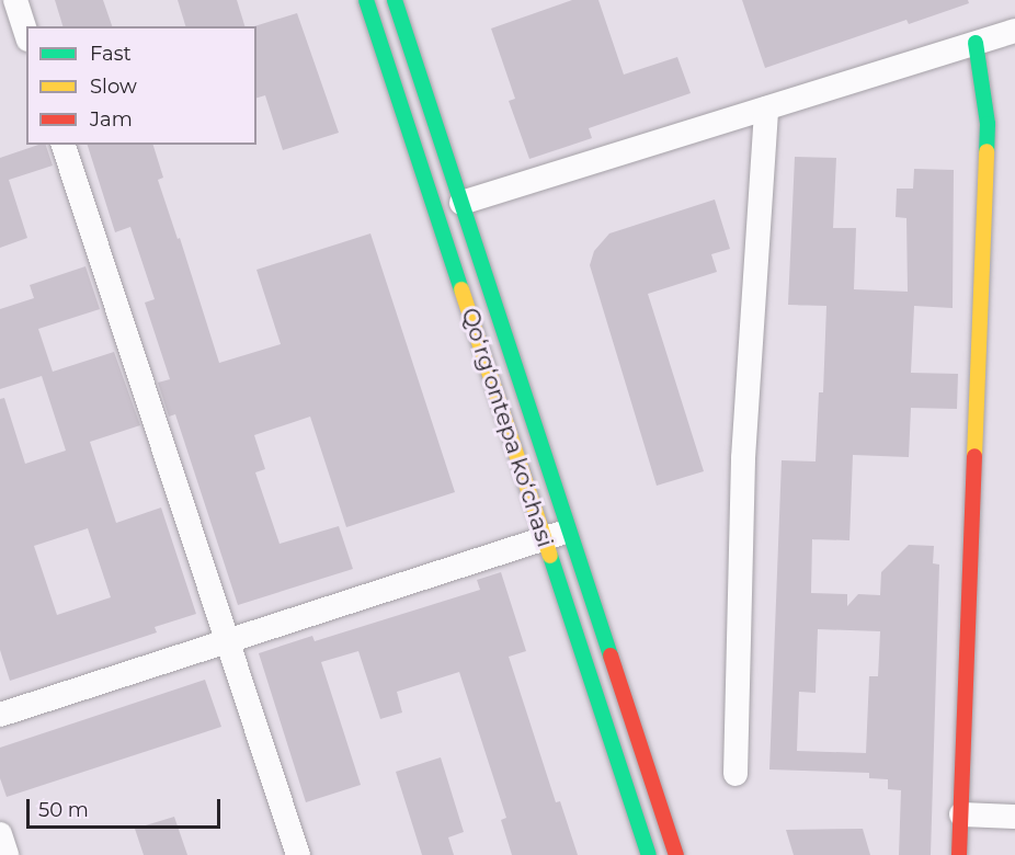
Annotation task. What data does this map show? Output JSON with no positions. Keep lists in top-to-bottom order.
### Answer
{
  "streets": {
    "main road": ["Qoʻrgʻontepa koʻchasi"]
  },
  "legend": ["Fast", "Slow", "Jam"],
  "scale_bar": "50 m"
}
